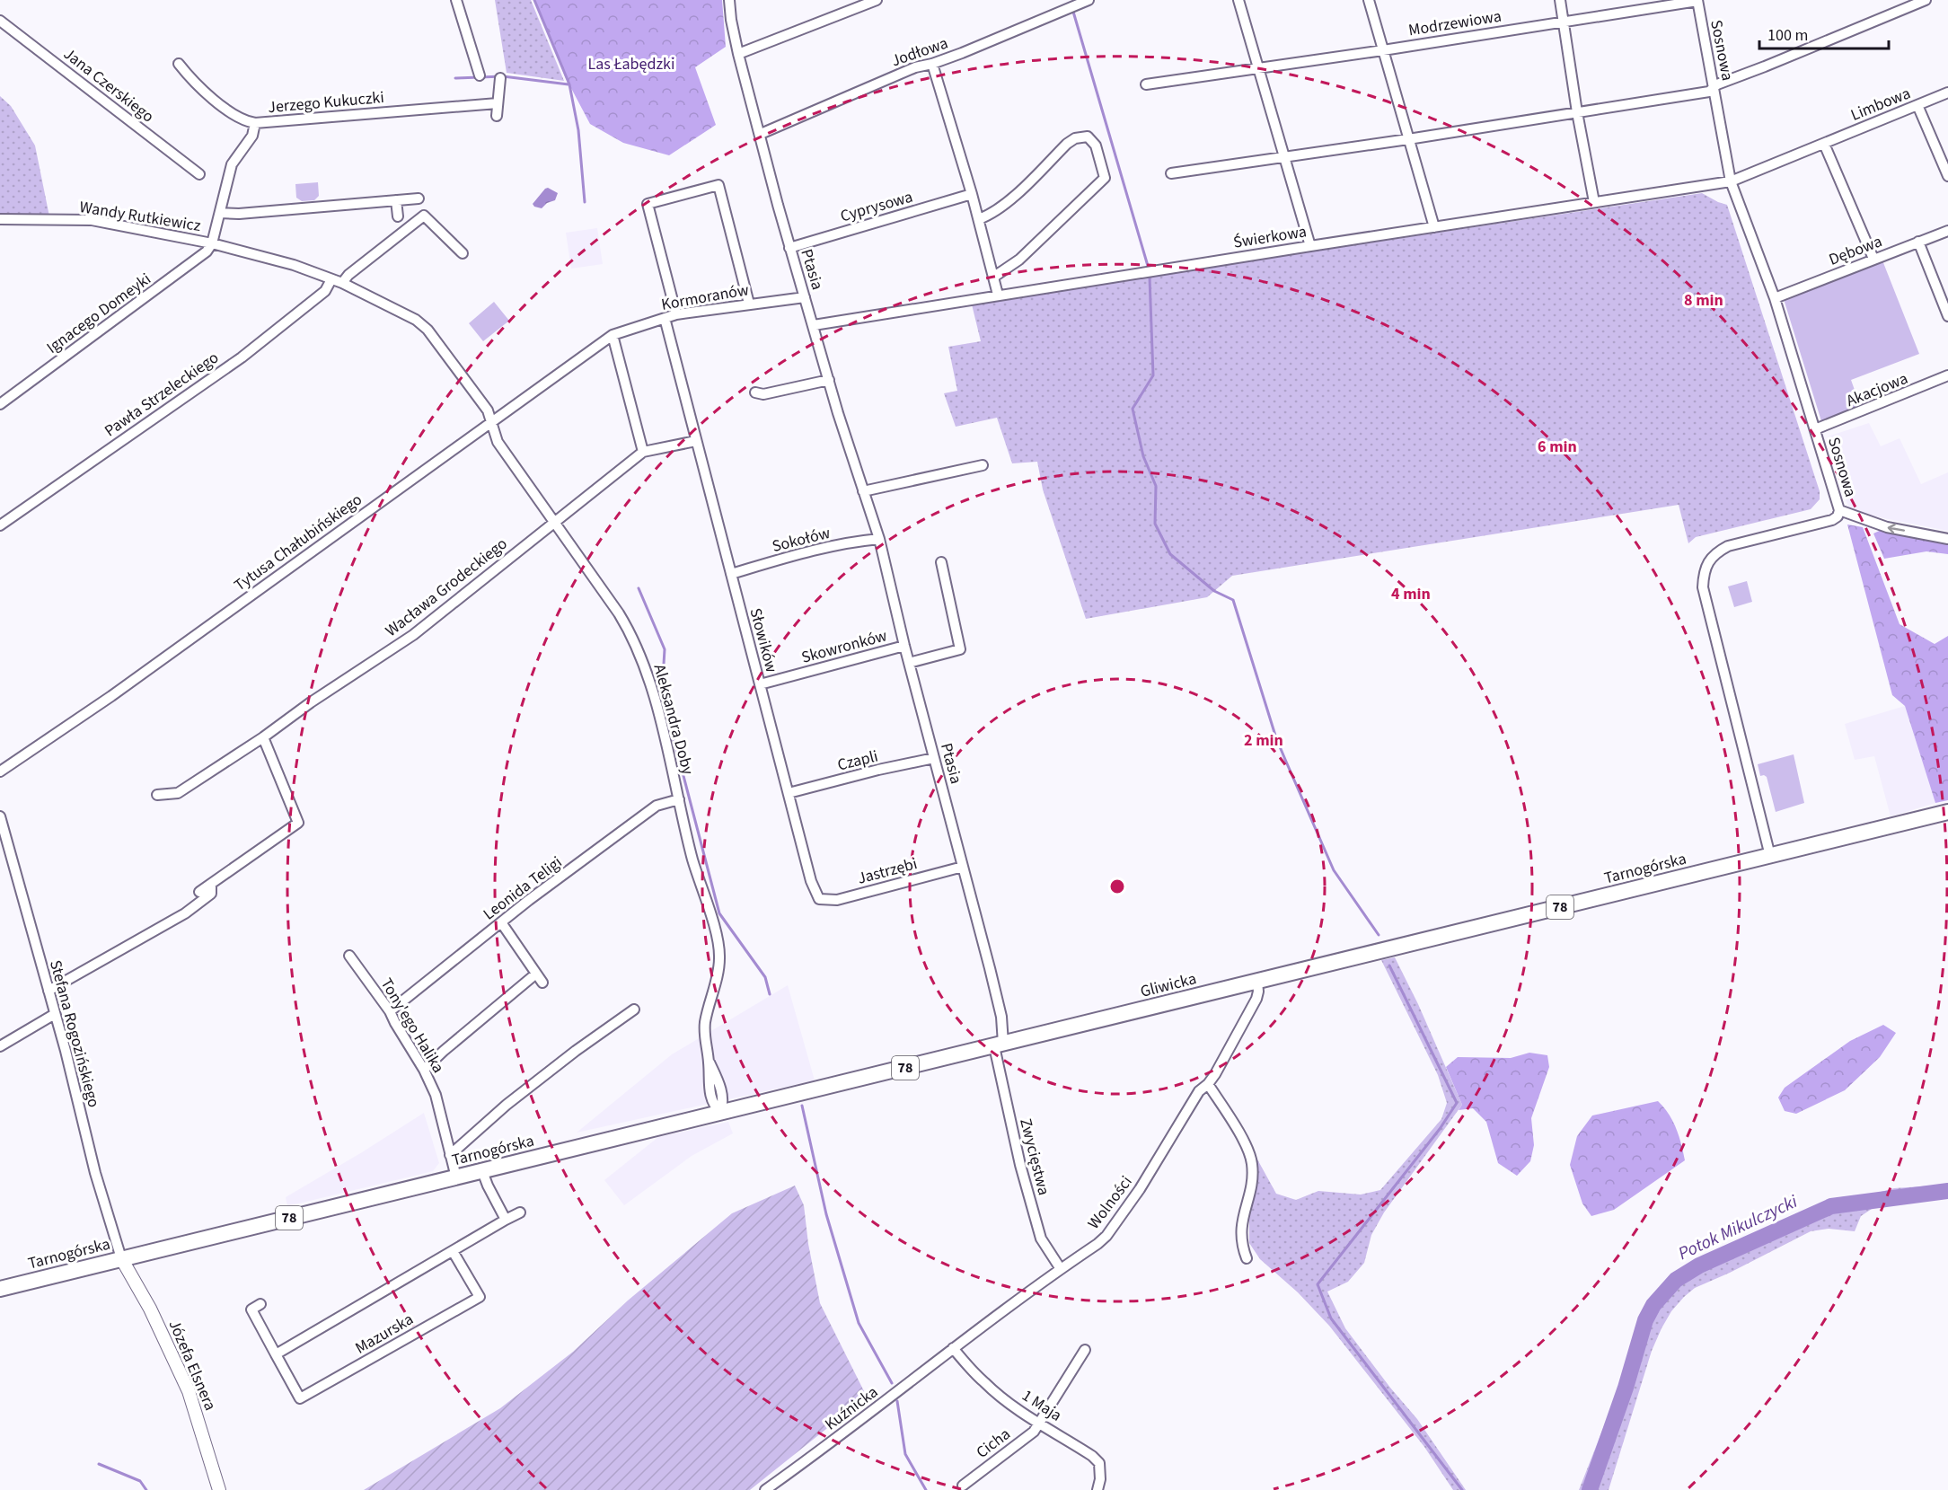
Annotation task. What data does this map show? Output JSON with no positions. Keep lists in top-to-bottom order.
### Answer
{
  "streets": {
    "main road": ["Tarnogórska", "78", "Gliwicka"],
    "street": [
      "Modrzewiowa",
      "Sosnowa",
      "Jodłowa",
      "Jana Czerskiego",
      "Jerzego Kukuczki",
      "Limbowa",
      "Cyprysowa",
      "Wandy Rutkiewicz",
      "Świerkowa",
      "Dębowa",
      "Ptasia",
      "Kormoranów",
      "Ignacego Domeyki",
      "Akacjowa",
      "Pawła Strzeleckiego",
      "Sokołów",
      "Tytusa Chałubińskiego",
      "Wacława Grodeckiego",
      "Słowików",
      "Skowronków",
      "Aleksandra Doby",
      "Czapli",
      "Jastrzębi",
      "Leonida Teligi",
      "Tony'ego Halika",
      "Stefana Rogozińskiego",
      "Zwycięstwa",
      "Wolności",
      "Mazurska",
      "Józefa Elsnera",
      "1 Maja",
      "Kuźnicka",
      "Cicha"
    ]
  },
  "crossings": [
    ["Modrzewiowa", "Sosnowa"],
    ["Sosnowa", "Limbowa"],
    ["Sosnowa", "Świerkowa"],
    ["Sosnowa", "Dębowa"],
    ["Sosnowa", "Akacjowa"],
    ["Sosnowa", "Tarnogórska"],
    ["Jodłowa", "Ptasia"],
    ["Limbowa", "Świerkowa"],
    ["Cyprysowa", "Ptasia"],
    ["Wandy Rutkiewicz", "Ignacego Domeyki"],
    ["Świerkowa", "Ptasia"],
    ["Ptasia", "Kormoranów"],
    ["Ptasia", "Sokołów"],
    ["Ptasia", "Skowronków"],
    ["Ptasia", "Czapli"],
    ["Ptasia", "Tarnogórska"],
    ["Ptasia", "Jastrzębi"],
    ["Ptasia", "Gliwicka"],
    ["Ptasia", "Zwycięstwa"],
    ["Kormoranów", "Tytusa Chałubińskiego"],
    ["Kormoranów", "Słowików"],
    ["Sokołów", "Słowików"],
    ["Tytusa Chałubińskiego", "Aleksandra Doby"],
    ["Wacława Grodeckiego", "Aleksandra Doby"],
    ["Słowików", "Skowronków"],
    ["Słowików", "Czapli"],
    ["Słowików", "Jastrzębi"],
    ["Aleksandra Doby", "Tarnogórska"],
    ["Aleksandra Doby", "Leonida Teligi"],
    ["Tarnogórska", "Gliwicka"],
    ["Tarnogórska", "Tony'ego Halika"],
    ["Tarnogórska", "Stefana Rogozińskiego"],
    ["Tarnogórska", "Zwycięstwa"],
    ["Tarnogórska", "Józefa Elsnera"],
    ["Leonida Teligi", "Tony'ego Halika"],
    ["Gliwicka", "Zwycięstwa"],
    ["Gliwicka", "Wolności"],
    ["Stefana Rogozińskiego", "Józefa Elsnera"],
    ["Zwycięstwa", "Wolności"],
    ["Wolności", "1 Maja"],
    ["Wolności", "Kuźnicka"],
    ["1 Maja", "Kuźnicka"],
    ["1 Maja", "Cicha"]
  ],
  "water": ["Potok Mikulczycki"],
  "parks": ["Las Łabędzki"],
  "scale_bar": "100 m",
  "rings": [
    "8 min",
    "6 min",
    "4 min",
    "2 min"
  ]
}
